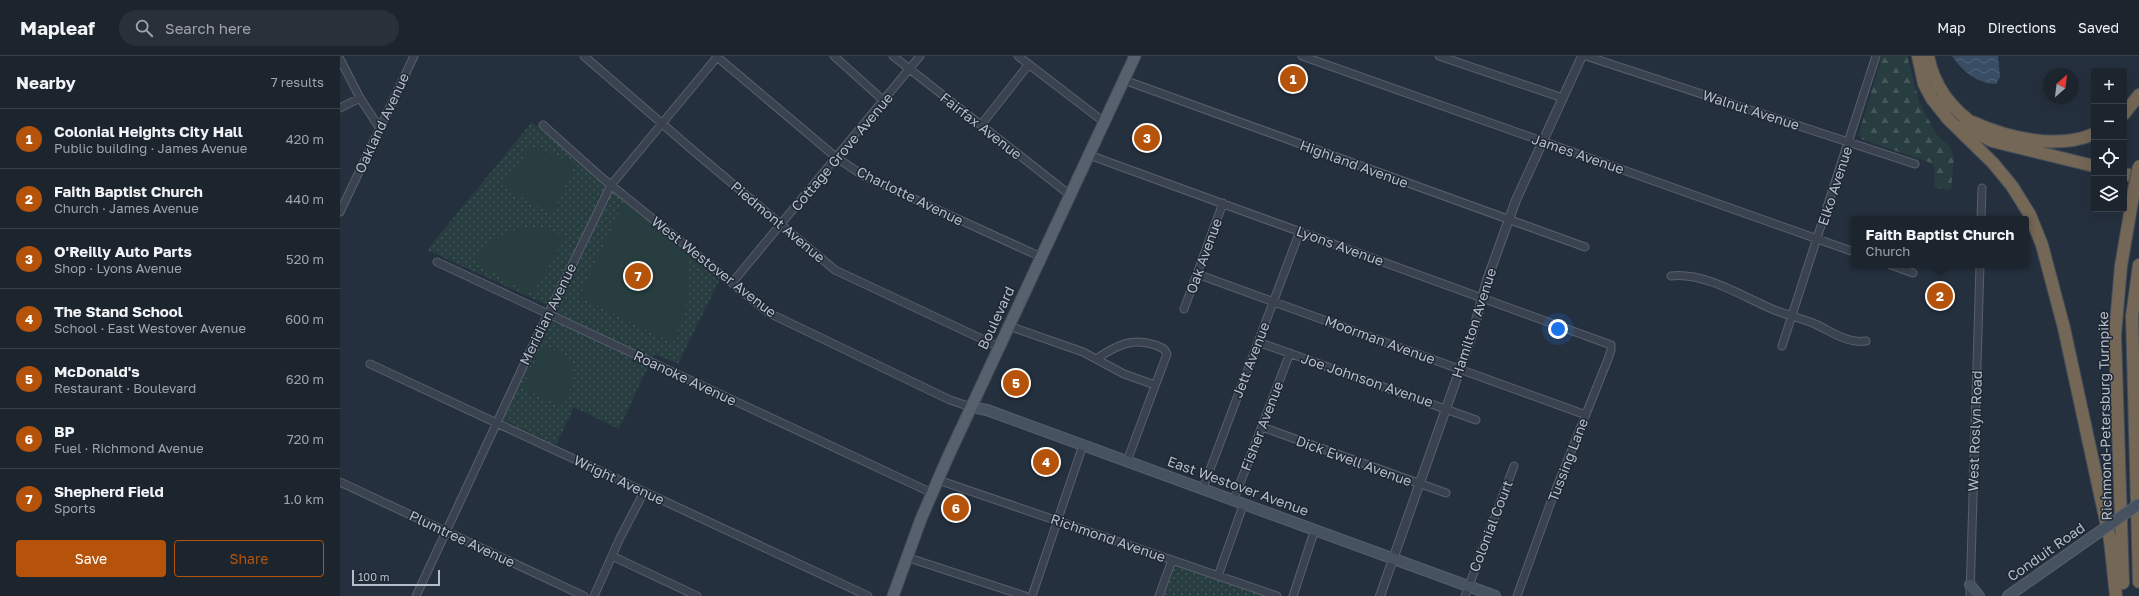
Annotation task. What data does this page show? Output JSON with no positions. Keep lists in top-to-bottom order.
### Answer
{
  "streets": {
    "highway": ["Richmond-Petersburg Turnpike"],
    "main road": ["Boulevard", "East Westover Avenue", "Conduit Road"],
    "street": [
      "Walnut Avenue",
      "Oakland Avenue",
      "Fairfax Avenue",
      "Cottage Grove Avenue",
      "James Avenue",
      "Highland Avenue",
      "Elko Avenue",
      "Charlotte Avenue",
      "Piedmont Avenue",
      "Lyons Avenue",
      "Oak Avenue",
      "West Westover Avenue",
      "Meridian Avenue",
      "Hamilton Avenue",
      "Moorman Avenue",
      "Jett Avenue",
      "Roanoke Avenue",
      "Joe Johnson Avenue",
      "Fisher Avenue",
      "West Roslyn Road",
      "Tussing Lane",
      "Dick Ewell Avenue",
      "Wright Avenue",
      "Colonial Court",
      "Richmond Avenue",
      "Plumtree Avenue"
    ]
  },
  "crossings": [
    ["Walnut Avenue", "Elko Avenue"],
    ["Fairfax Avenue", "Cottage Grove Avenue"],
    ["Fairfax Avenue", "Boulevard"],
    ["Cottage Grove Avenue", "Charlotte Avenue"],
    ["Cottage Grove Avenue", "Piedmont Avenue"],
    ["Cottage Grove Avenue", "West Westover Avenue"],
    ["James Avenue", "Elko Avenue"],
    ["James Avenue", "Hamilton Avenue"],
    ["Highland Avenue", "Boulevard"],
    ["Highland Avenue", "Hamilton Avenue"],
    ["Charlotte Avenue", "Meridian Avenue"],
    ["Charlotte Avenue", "Boulevard"],
    ["Piedmont Avenue", "Meridian Avenue"],
    ["Piedmont Avenue", "Boulevard"],
    ["Lyons Avenue", "Oak Avenue"],
    ["Lyons Avenue", "Boulevard"],
    ["Lyons Avenue", "Hamilton Avenue"],
    ["Lyons Avenue", "Jett Avenue"],
    ["Lyons Avenue", "Tussing Lane"],
    ["Oak Avenue", "Moorman Avenue"],
    ["West Westover Avenue", "Meridian Avenue"],
    ["West Westover Avenue", "Boulevard"],
    ["West Westover Avenue", "East Westover Avenue"],
    ["Meridian Avenue", "Roanoke Avenue"],
    ["Meridian Avenue", "Wright Avenue"],
    ["Meridian Avenue", "Plumtree Avenue"],
    ["Boulevard", "Roanoke Avenue"],
    ["Boulevard", "East Westover Avenue"],
    ["Boulevard", "Richmond Avenue"],
    ["Hamilton Avenue", "Moorman Avenue"],
    ["Hamilton Avenue", "Joe Johnson Avenue"],
    ["Hamilton Avenue", "Dick Ewell Avenue"],
    ["Hamilton Avenue", "East Westover Avenue"],
    ["Moorman Avenue", "Jett Avenue"],
    ["Moorman Avenue", "Tussing Lane"],
    ["Jett Avenue", "Joe Johnson Avenue"],
    ["Jett Avenue", "East Westover Avenue"],
    ["Joe Johnson Avenue", "Fisher Avenue"],
    ["Fisher Avenue", "Dick Ewell Avenue"],
    ["Fisher Avenue", "East Westover Avenue"],
    ["East Westover Avenue", "Colonial Court"]
  ],
  "scale_bar": "100 m",
  "north": "top right",
  "page": {
    "header": "Mapleaf",
    "search": "Search here",
    "nav": ["Map", "Directions", "Saved"],
    "heading": ["Nearby", "7 results"],
    "pins": [
      "1",
      "3",
      "7",
      "2",
      "5",
      "4",
      "6"
    ],
    "map_buttons": ["+", "−"],
    "list": [
      {
        "mark": "1",
        "name": "Colonial Heights City Hall",
        "note": "Public building · James Avenue",
        "value": "420 m"
      },
      {
        "mark": "2",
        "name": "Faith Baptist Church",
        "note": "Church · James Avenue",
        "value": "440 m"
      },
      {
        "mark": "3",
        "name": "O'Reilly Auto Parts",
        "note": "Shop · Lyons Avenue",
        "value": "520 m"
      },
      {
        "mark": "4",
        "name": "The Stand School",
        "note": "School · East Westover Avenue",
        "value": "600 m"
      },
      {
        "mark": "5",
        "name": "McDonald's",
        "note": "Restaurant · Boulevard",
        "value": "620 m"
      },
      {
        "mark": "6",
        "name": "BP",
        "note": "Fuel · Richmond Avenue",
        "value": "720 m"
      },
      {
        "mark": "7",
        "name": "Shepherd Field",
        "note": "Sports",
        "value": "1.0 km"
      }
    ],
    "popup": ["Faith Baptist Church", "Church"],
    "buttons": ["Save", "Share"],
    "scale": "100 m"
  }
}
